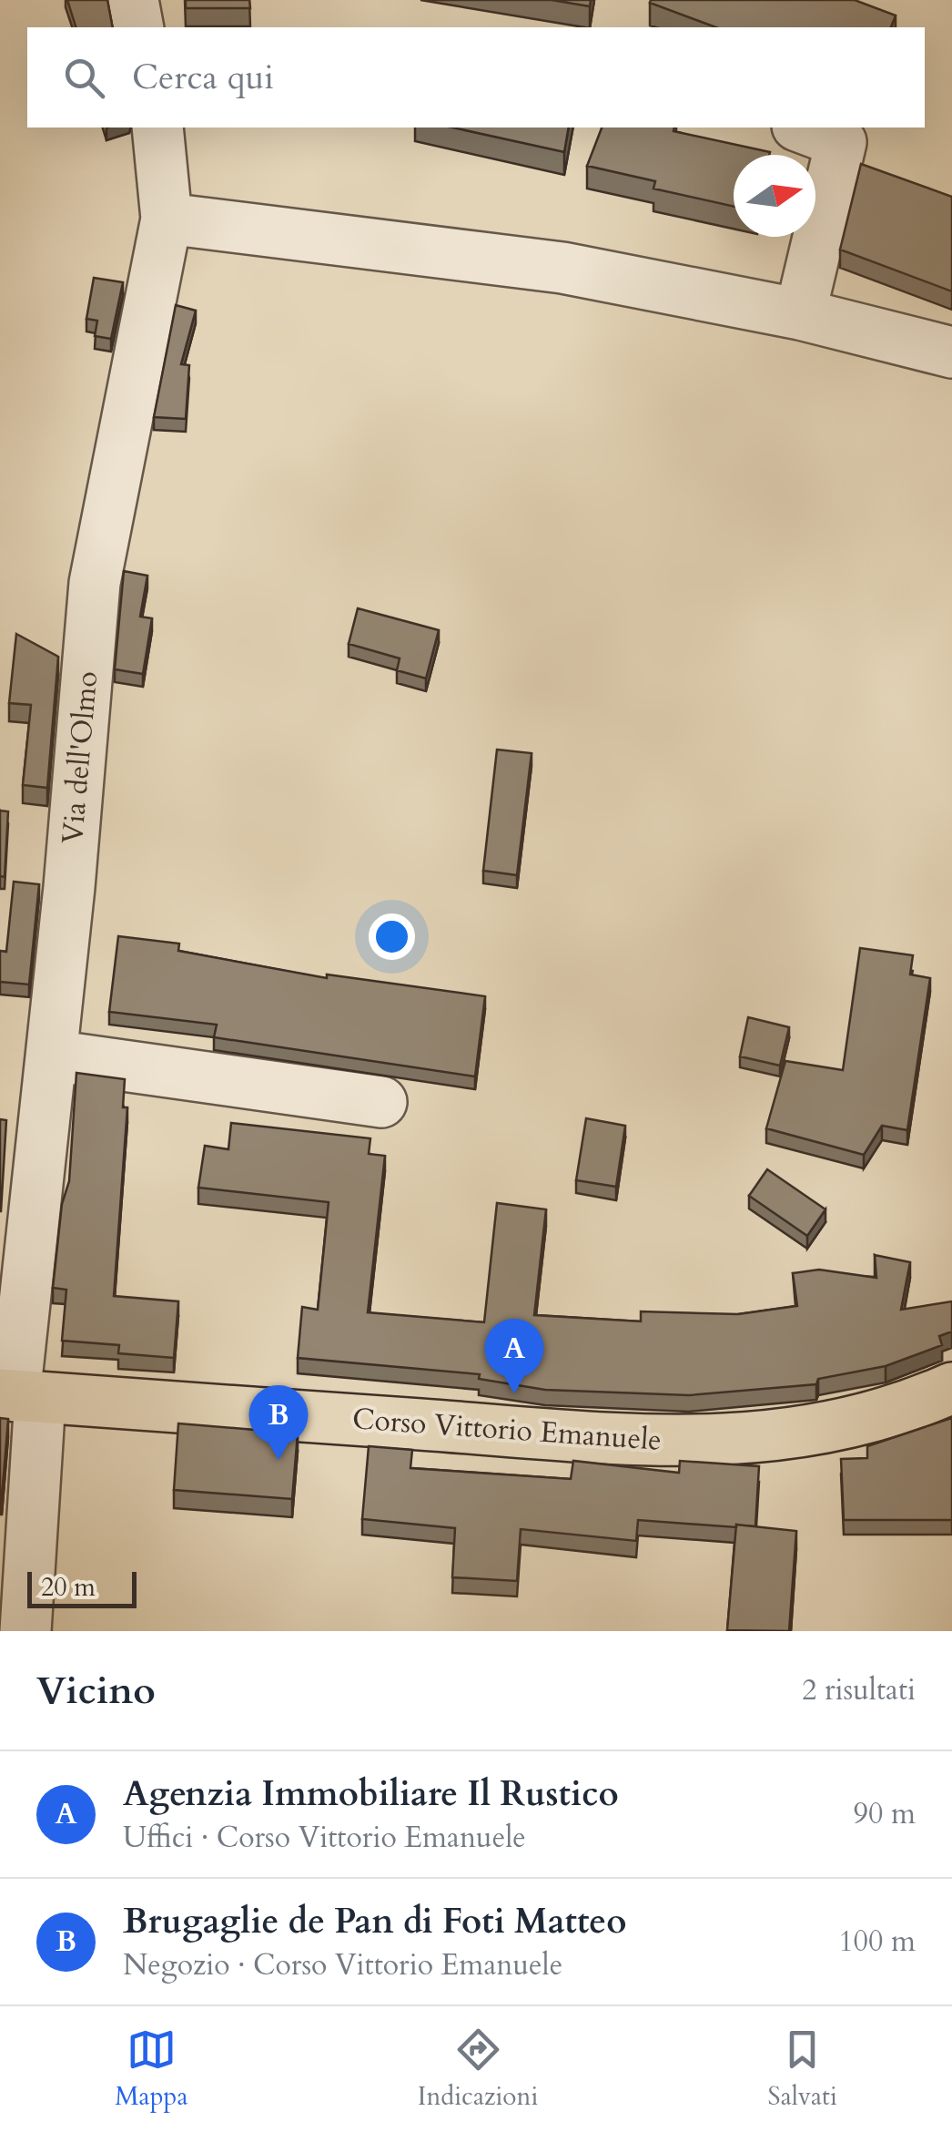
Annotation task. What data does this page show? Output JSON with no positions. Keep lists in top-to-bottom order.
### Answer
{
  "streets": {
    "main road": ["Corso Vittorio Emanuele"],
    "street": ["Via dell'Olmo"]
  },
  "crossings": [
    ["Via dell'Olmo", "Corso Vittorio Emanuele"]
  ],
  "scale_bar": "20 m",
  "north": "right",
  "page": {
    "search": "Cerca qui",
    "pins": ["A", "B"],
    "scale": "20 m",
    "heading": ["Vicino", "2 risultati"],
    "list": [
      {
        "mark": "A",
        "name": "Agenzia Immobiliare Il Rustico",
        "note": "Uffici · Corso Vittorio Emanuele",
        "value": "90 m"
      },
      {
        "mark": "B",
        "name": "Brugaglie de Pan di Foti Matteo",
        "note": "Negozio · Corso Vittorio Emanuele",
        "value": "100 m"
      }
    ],
    "nav": ["Mappa", "Indicazioni", "Salvati"]
  }
}
